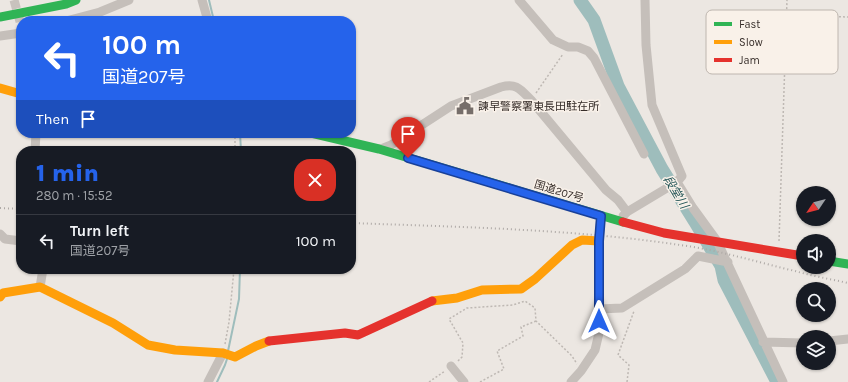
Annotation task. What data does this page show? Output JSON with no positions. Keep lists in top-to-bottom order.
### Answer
{
  "streets": {
    "main road": ["国道207号"]
  },
  "water": ["段堂川"],
  "places": {
    "public building": ["諫早警察署東長田駐在所"]
  },
  "legend": ["Fast", "Slow", "Jam"],
  "north": "bottom left",
  "page": {
    "turn": ["100 m", "国道207号"],
    "then": "Then",
    "heading": ["1 min", "280 m · 15:52"],
    "list": [
      {
        "name": "Turn left",
        "note": "国道207号",
        "value": "100 m"
      }
    ]
  }
}
